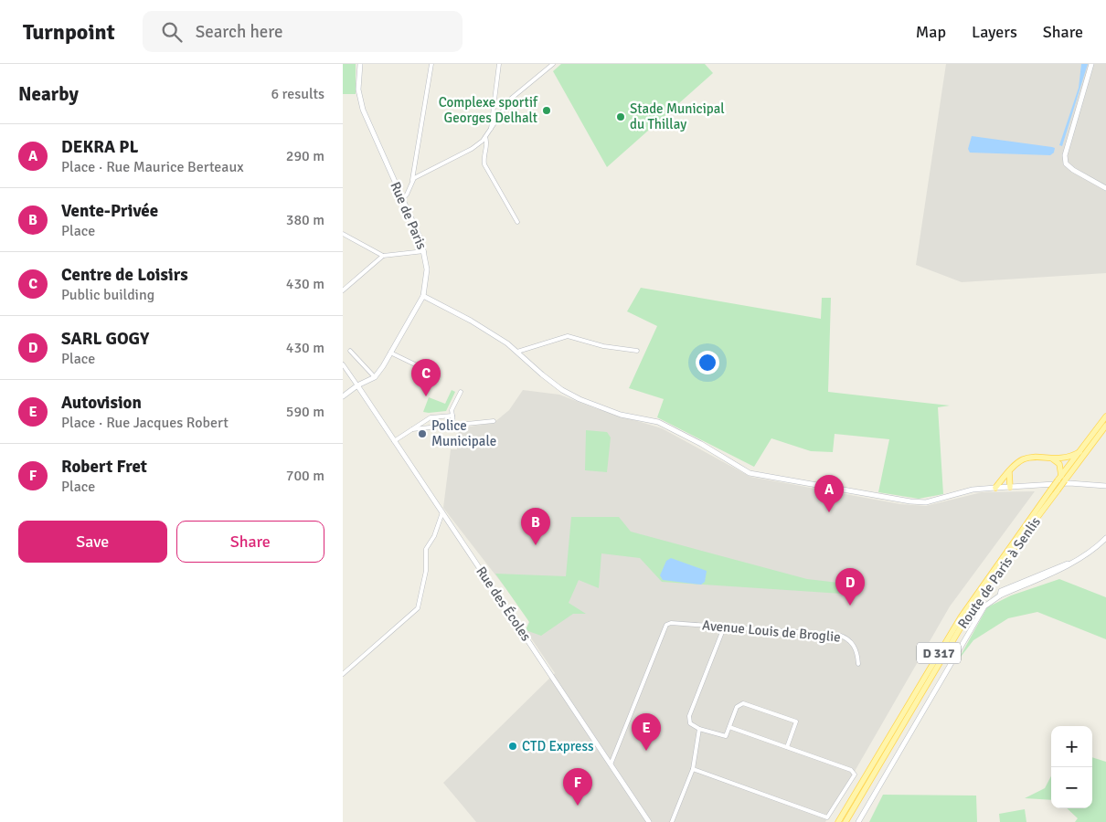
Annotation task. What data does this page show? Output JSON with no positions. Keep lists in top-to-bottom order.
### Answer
{
  "streets": {
    "main road": ["Route de Paris à Senlis", "D 317"],
    "street": ["Rue de Paris", "Rue des Écoles", "Avenue Louis de Broglie"]
  },
  "crossings": [
    ["Route de Paris à Senlis", "D 317"],
    ["Rue des Écoles", "Avenue Louis de Broglie"]
  ],
  "places": [
    "Complexe sportif Georges Delhalt",
    "Stade Municipal du Thillay",
    "Police Municipale",
    "CTD Express"
  ],
  "page": {
    "header": "Turnpoint",
    "search": "Search here",
    "nav": ["Map", "Layers", "Share"],
    "heading": ["Nearby", "6 results"],
    "list": [
      {
        "mark": "A",
        "name": "DEKRA PL",
        "note": "Place · Rue Maurice Berteaux",
        "value": "290 m"
      },
      {
        "mark": "B",
        "name": "Vente-Privée",
        "note": "Place",
        "value": "380 m"
      },
      {
        "mark": "C",
        "name": "Centre de Loisirs",
        "note": "Public building",
        "value": "430 m"
      },
      {
        "mark": "D",
        "name": "SARL GOGY",
        "note": "Place",
        "value": "430 m"
      },
      {
        "mark": "E",
        "name": "Autovision",
        "note": "Place · Rue Jacques Robert",
        "value": "590 m"
      },
      {
        "mark": "F",
        "name": "Robert Fret",
        "note": "Place",
        "value": "700 m"
      }
    ],
    "pins": [
      "C",
      "A",
      "B",
      "D",
      "E",
      "F"
    ],
    "buttons": ["Save", "Share"],
    "map_buttons": ["+", "−"]
  }
}
